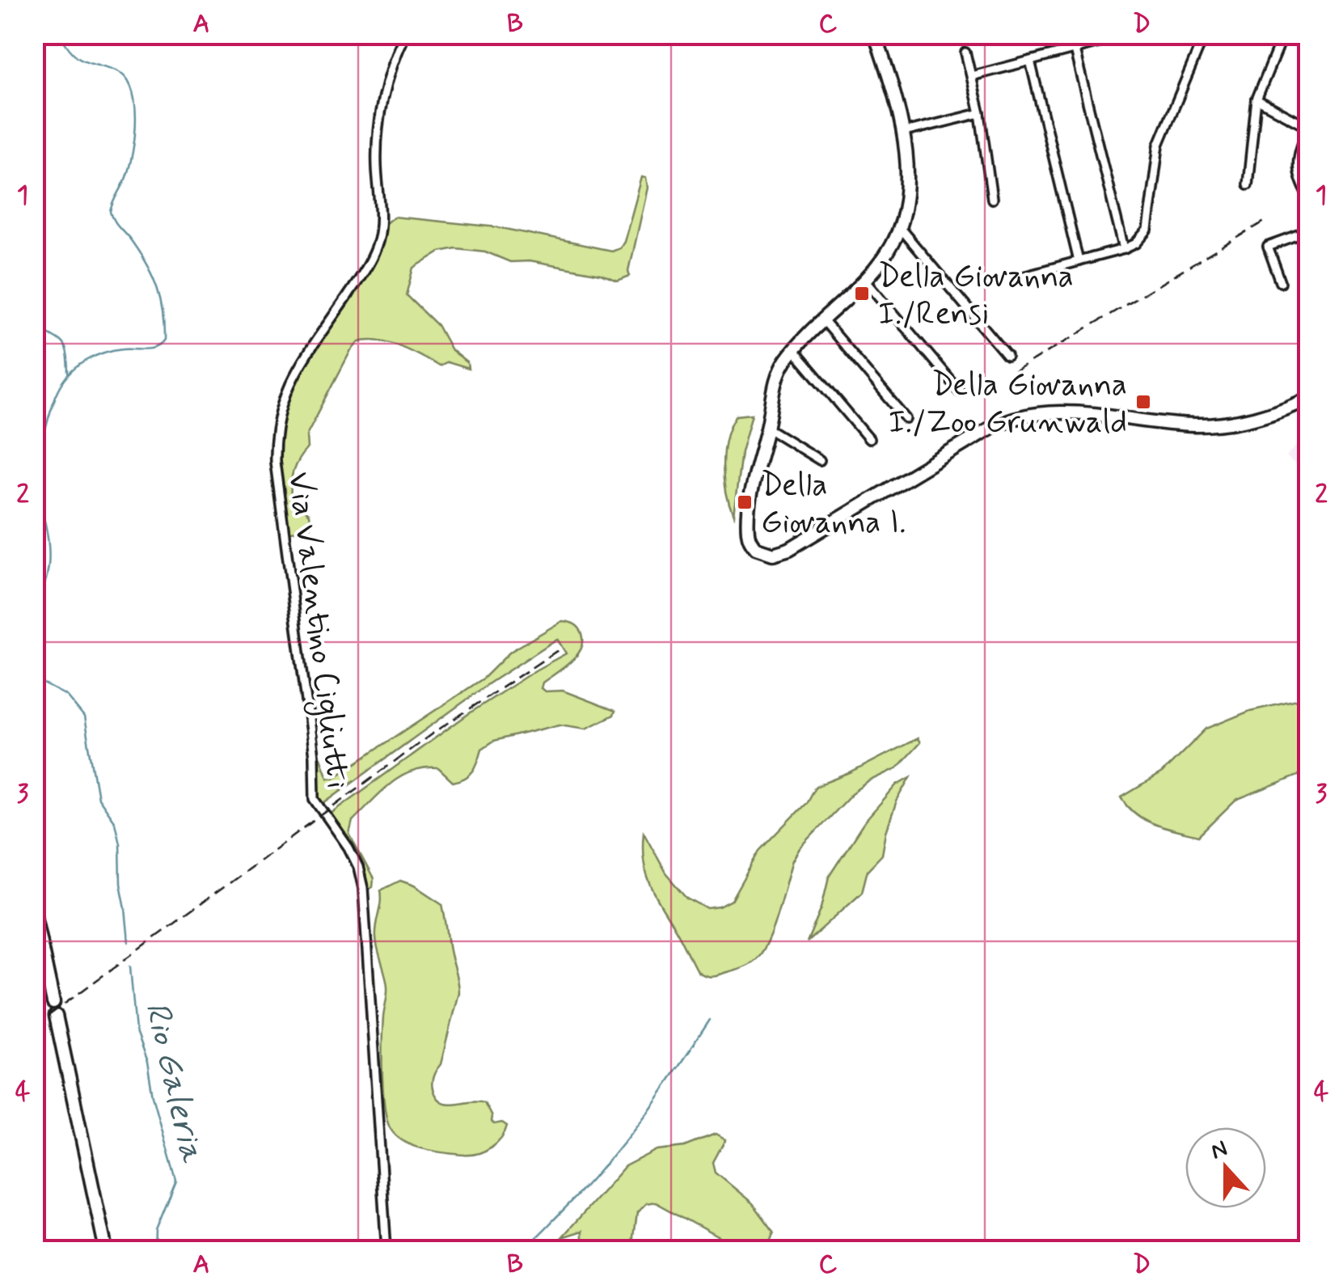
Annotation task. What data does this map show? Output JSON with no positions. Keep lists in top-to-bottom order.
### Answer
{
  "streets": {
    "street": ["Via Valentino Cigliutti"]
  },
  "water": ["Rio Galeria"],
  "places": {
    "transit": ["Della Giovanna I./Rensi", "Della Giovanna I./Zoo Grunwald", "Della Giovanna I."]
  },
  "north": "top",
  "grid": {
    "columns": [
      "A",
      "B",
      "C",
      "D"
    ],
    "rows": [
      "1",
      "2",
      "3",
      "4"
    ]
  }
}
